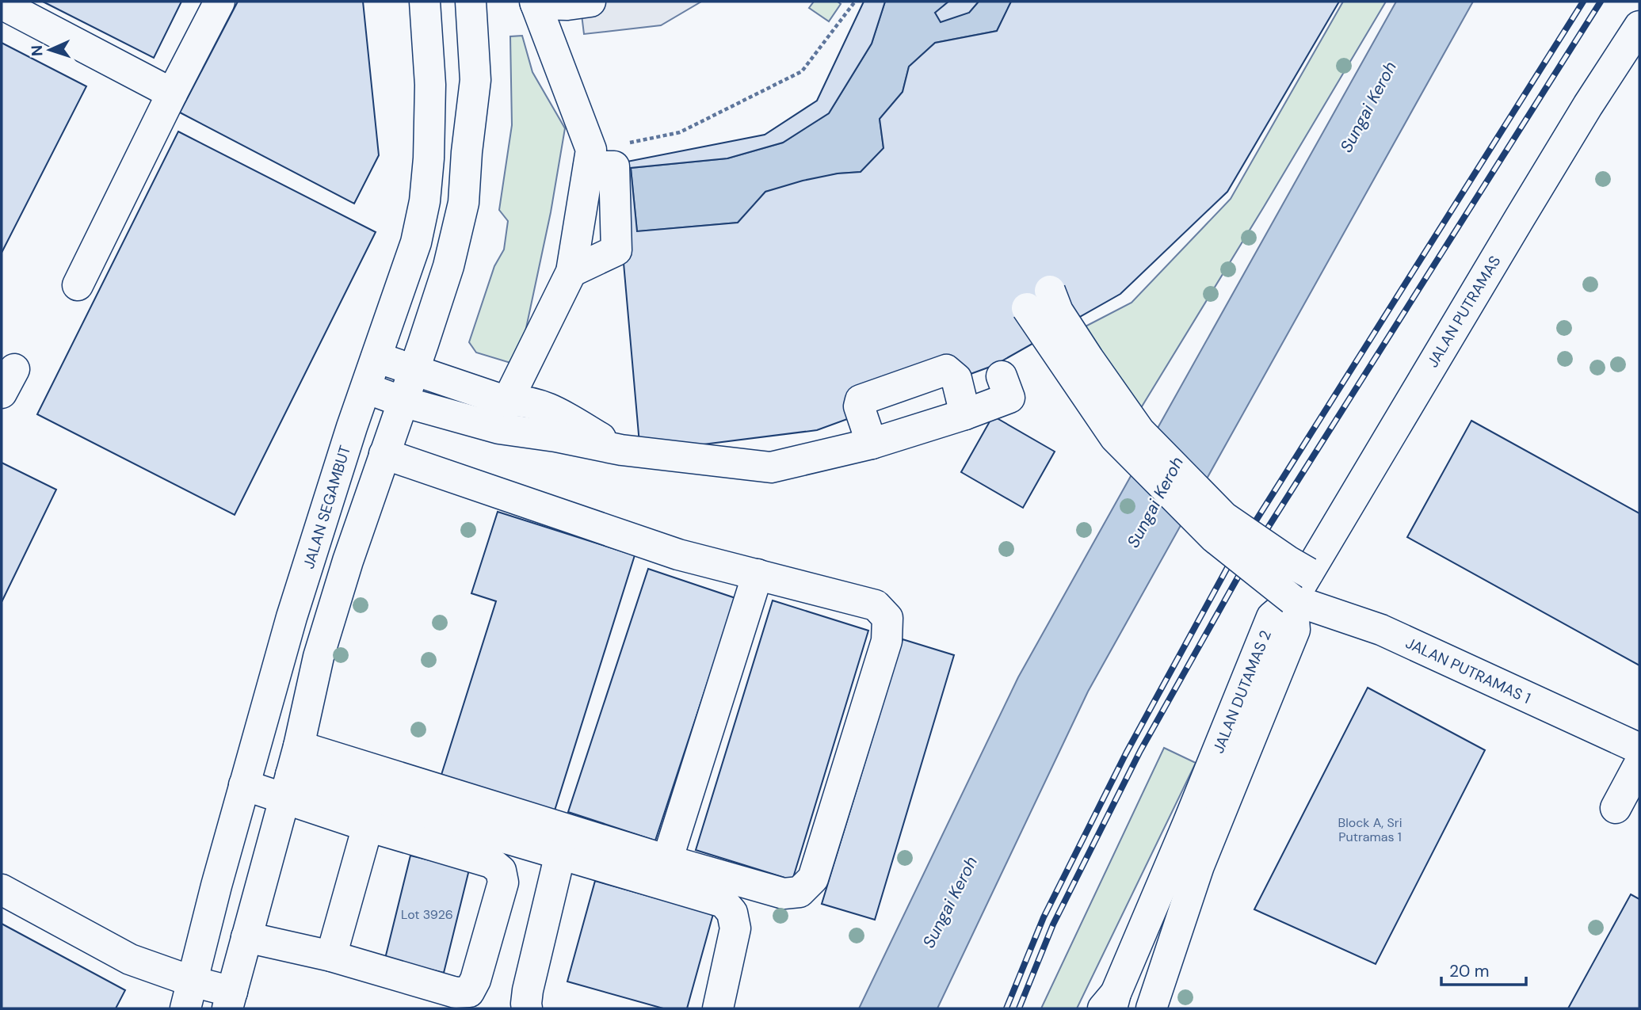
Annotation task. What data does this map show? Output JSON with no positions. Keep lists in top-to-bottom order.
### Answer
{
  "streets": {
    "street": [
      "JALAN PUTRAMAS",
      "JALAN SEGAMBUT",
      "JALAN PUTRAMAS 1",
      "JALAN DUTAMAS 2"
    ]
  },
  "crossings": [
    ["JALAN PUTRAMAS", "JALAN PUTRAMAS 1"],
    ["JALAN PUTRAMAS", "JALAN DUTAMAS 2"],
    ["JALAN PUTRAMAS 1", "JALAN DUTAMAS 2"]
  ],
  "water": ["Sungai Keroh"],
  "house_numbers": ["Block A, Sri Putramas 1", "Lot 3926"],
  "scale_bar": "20 m",
  "north": "left"
}
